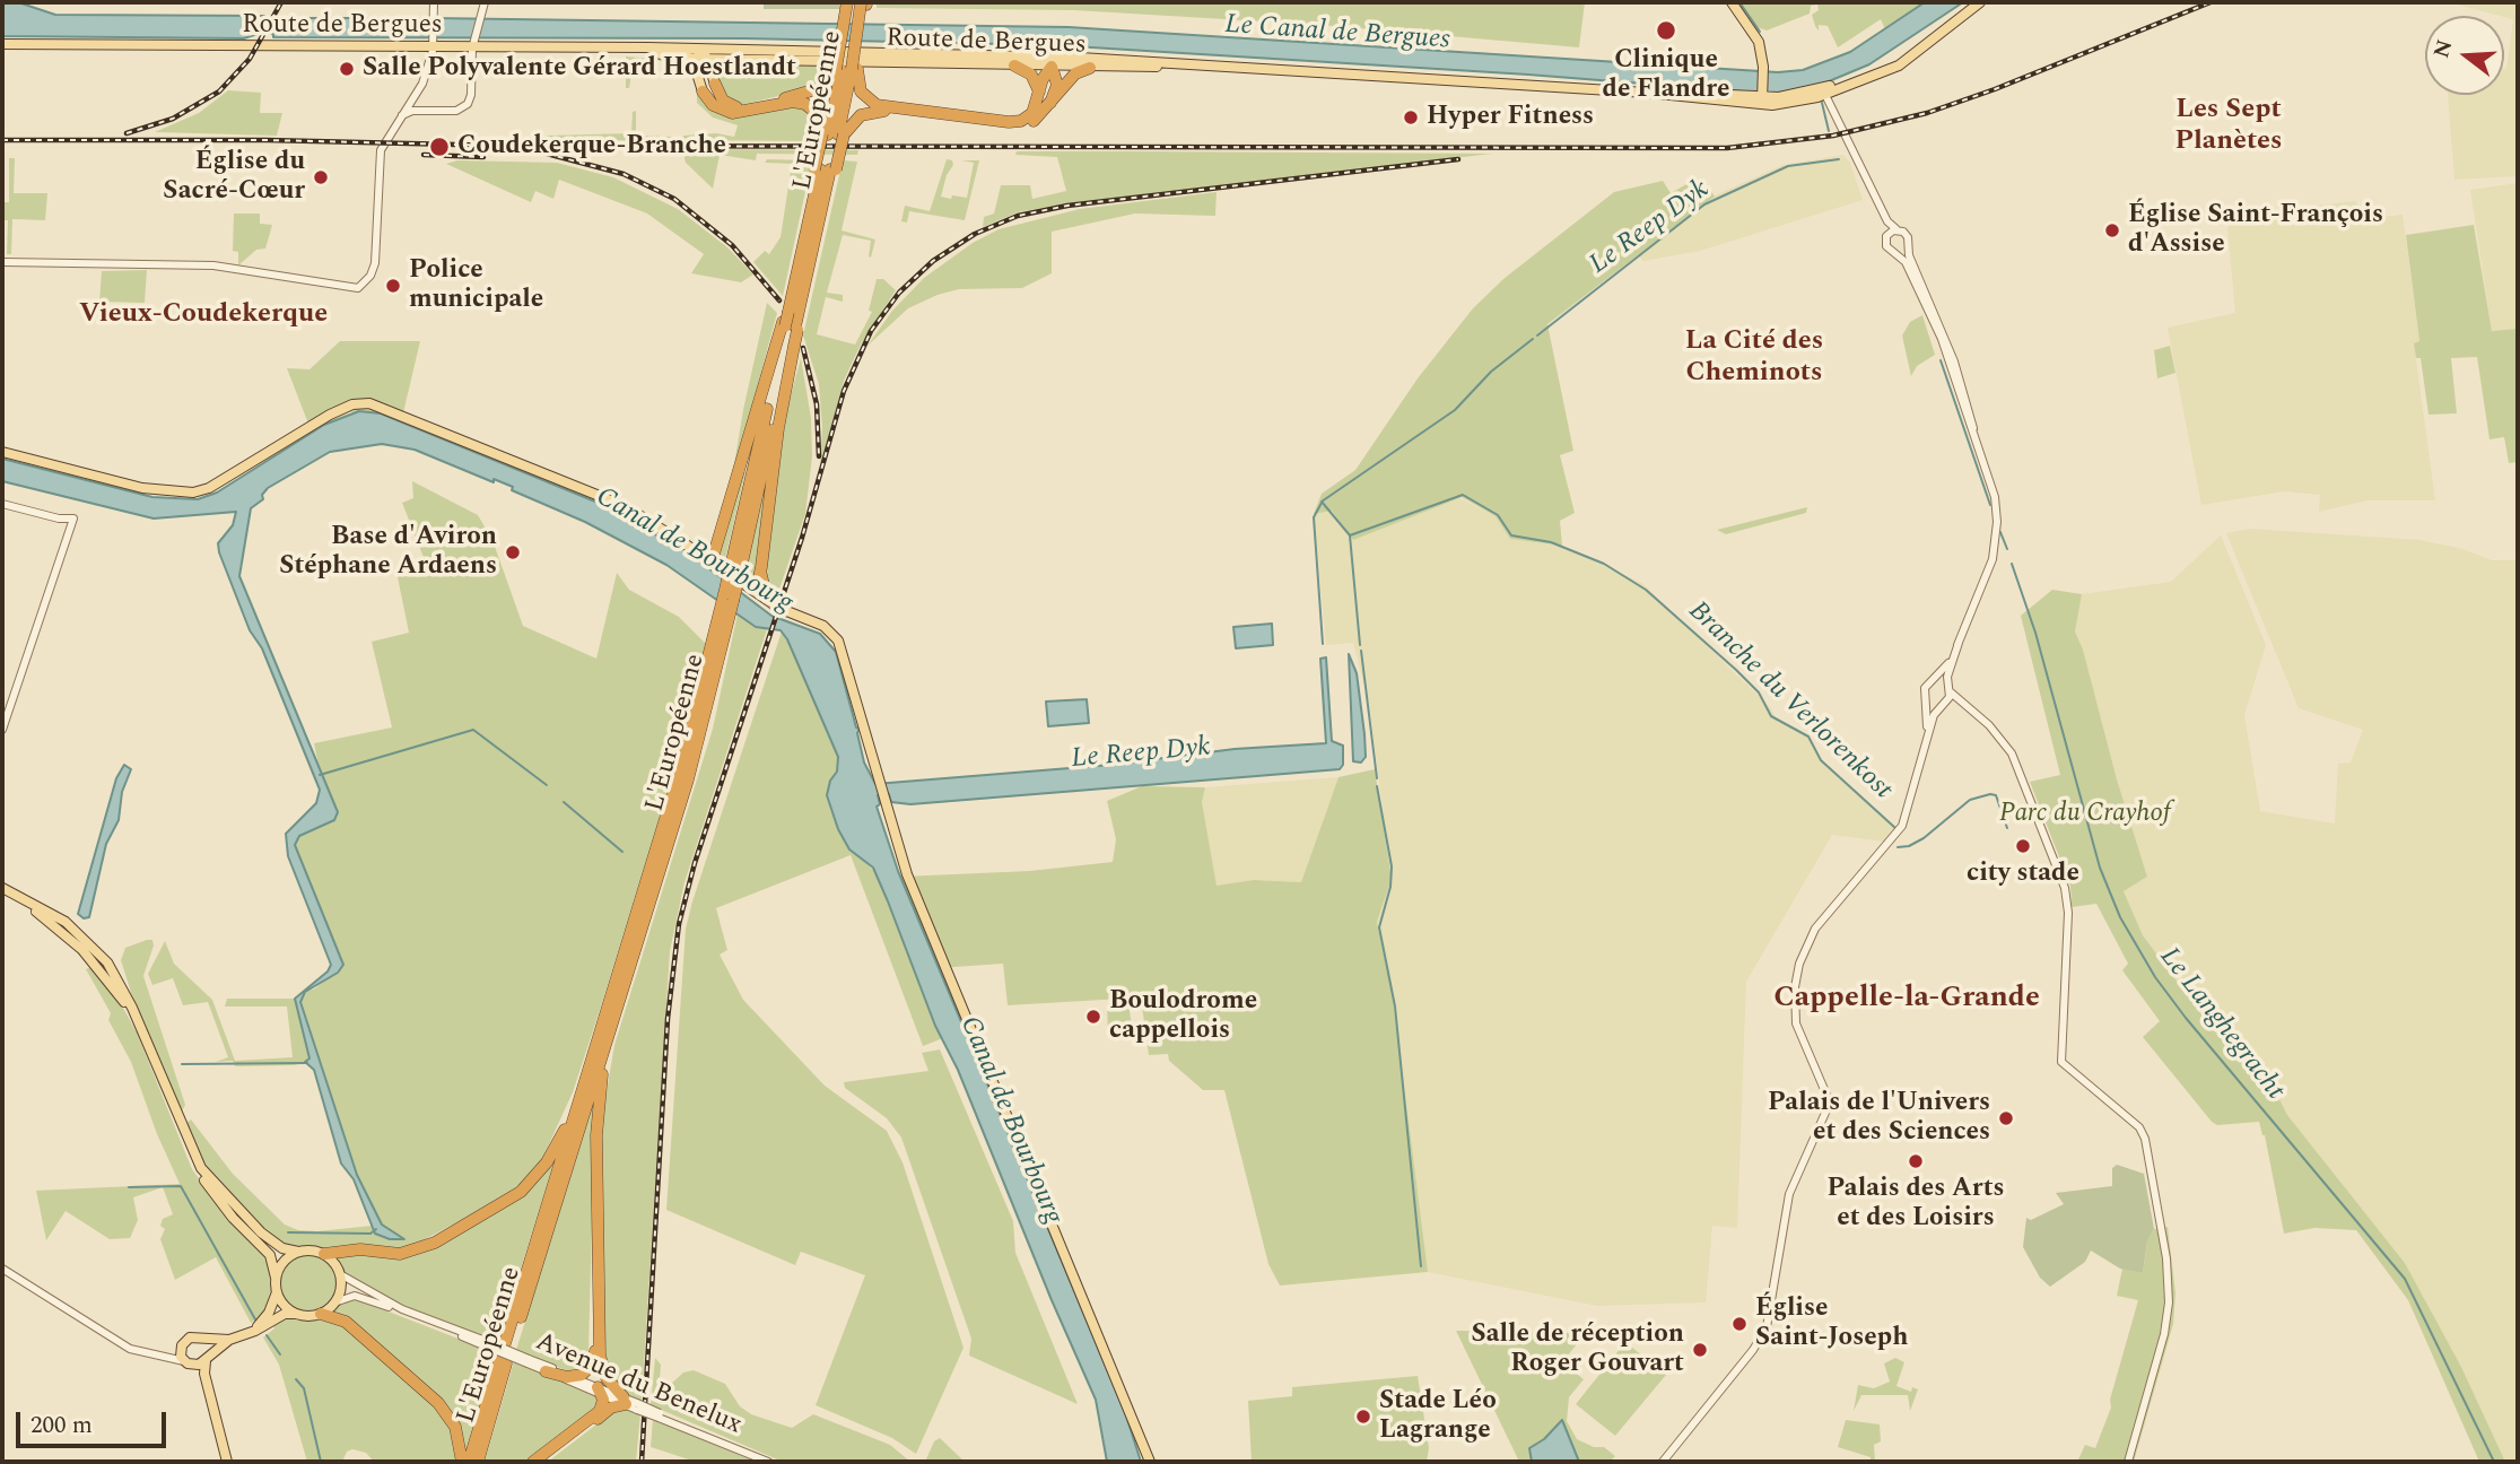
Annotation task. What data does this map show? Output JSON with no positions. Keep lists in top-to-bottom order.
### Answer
{
  "streets": {
    "highway": ["L'Européenne"],
    "main road": ["Route de Bergues"],
    "street": ["Avenue du Benelux"]
  },
  "districts": [
    "Les Sept Planètes",
    "Vieux-Coudekerque",
    "La Cité des Cheminots",
    "Cappelle-la-Grande"
  ],
  "water": [
    "Le Canal de Bergues",
    "Le Reep Dyk",
    "Canal de Bourbourg",
    "Branche du Verlorenkost",
    "Le Langhegracht"
  ],
  "parks": ["Parc du Crayhof"],
  "places": [
    "Clinique de Flandre",
    "Salle Polyvalente Gérard Hoestlandt",
    "Hyper Fitness",
    "Coudekerque-Branche",
    "Église du Sacré-Cœur",
    "Église Saint-François d'Assise",
    "Police municipale",
    "Base d'Aviron Stéphane Ardaens",
    "city stade",
    "Boulodrome cappellois",
    "Palais de l'Univers et des Sciences",
    "Palais des Arts et des Loisirs",
    "Église Saint-Joseph",
    "Salle de réception Roger Gouvart",
    "Stade Léo Lagrange"
  ],
  "scale_bar": "200 m",
  "north": "left"
}
